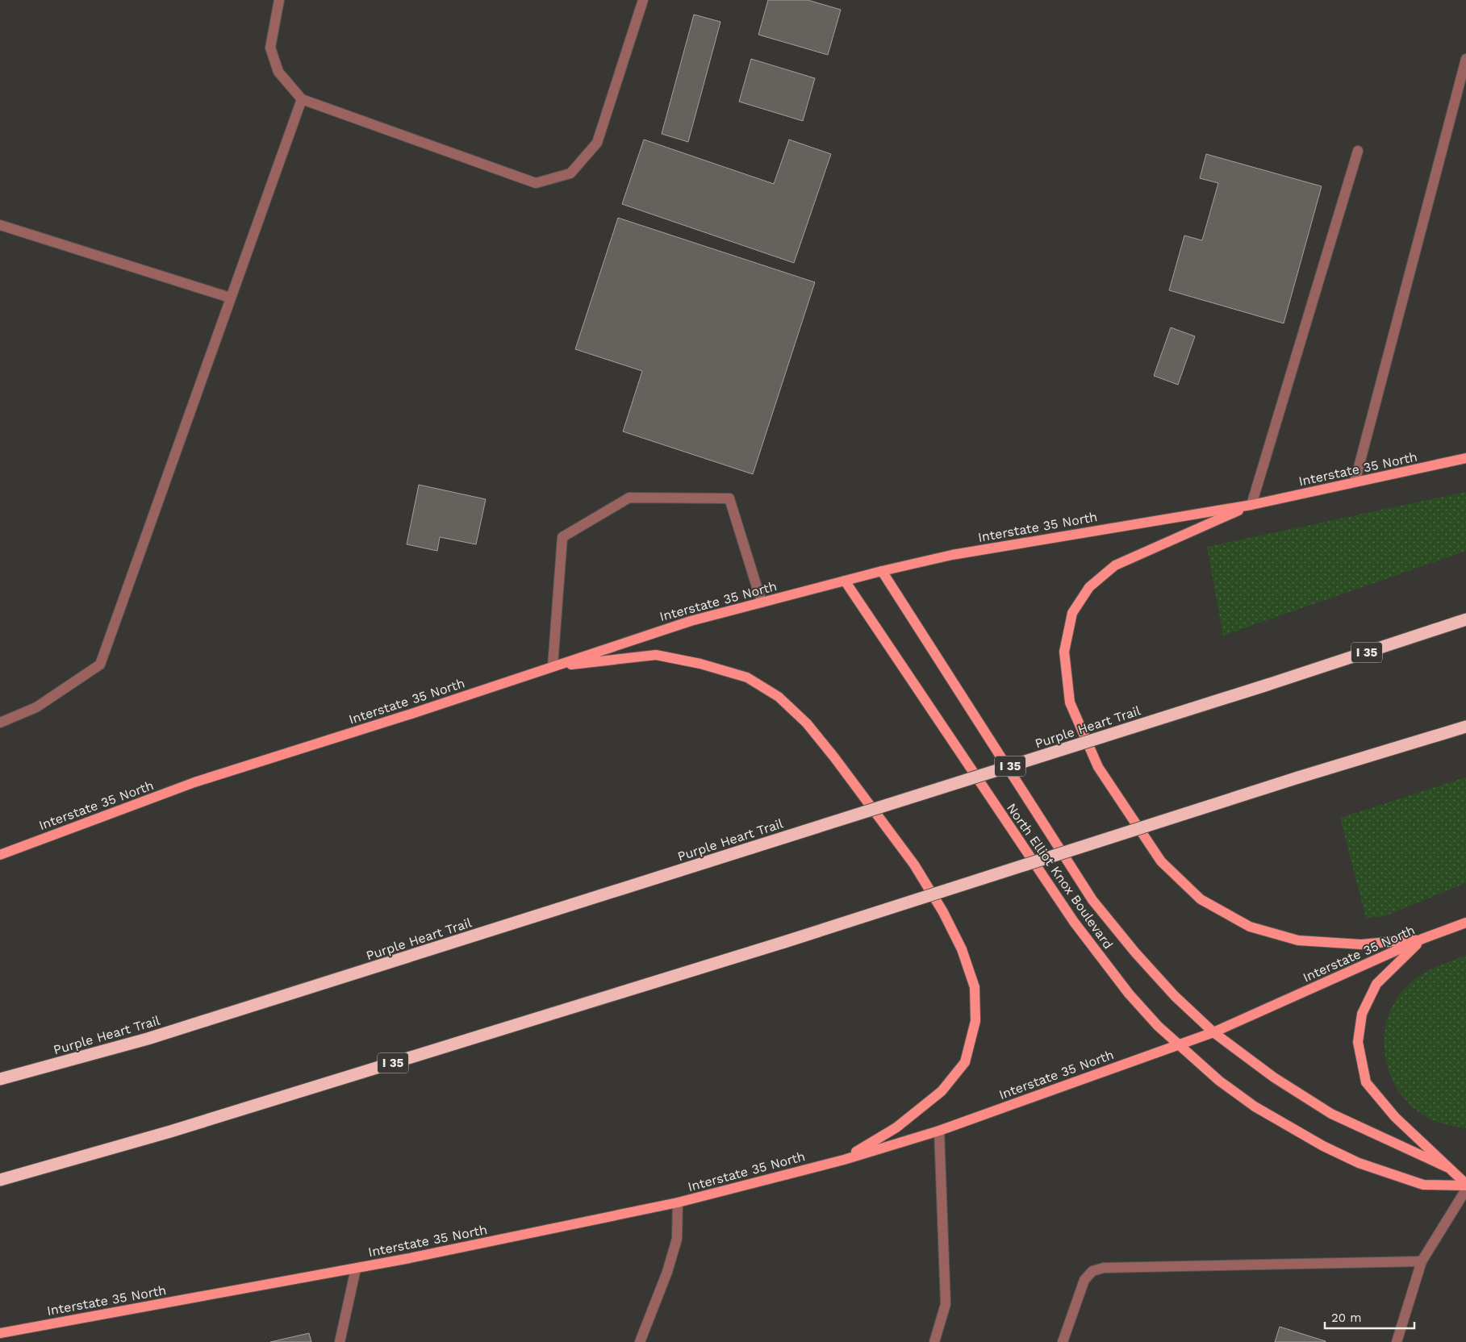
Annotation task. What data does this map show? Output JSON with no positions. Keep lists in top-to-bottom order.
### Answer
{
  "streets": {
    "highway": ["I 35", "Purple Heart Trail"],
    "main road": ["Interstate 35 North", "North Elliot Knox Boulevard"]
  },
  "crossings": [
    ["Interstate 35 North", "North Elliot Knox Boulevard"]
  ],
  "scale_bar": "20 m"
}
